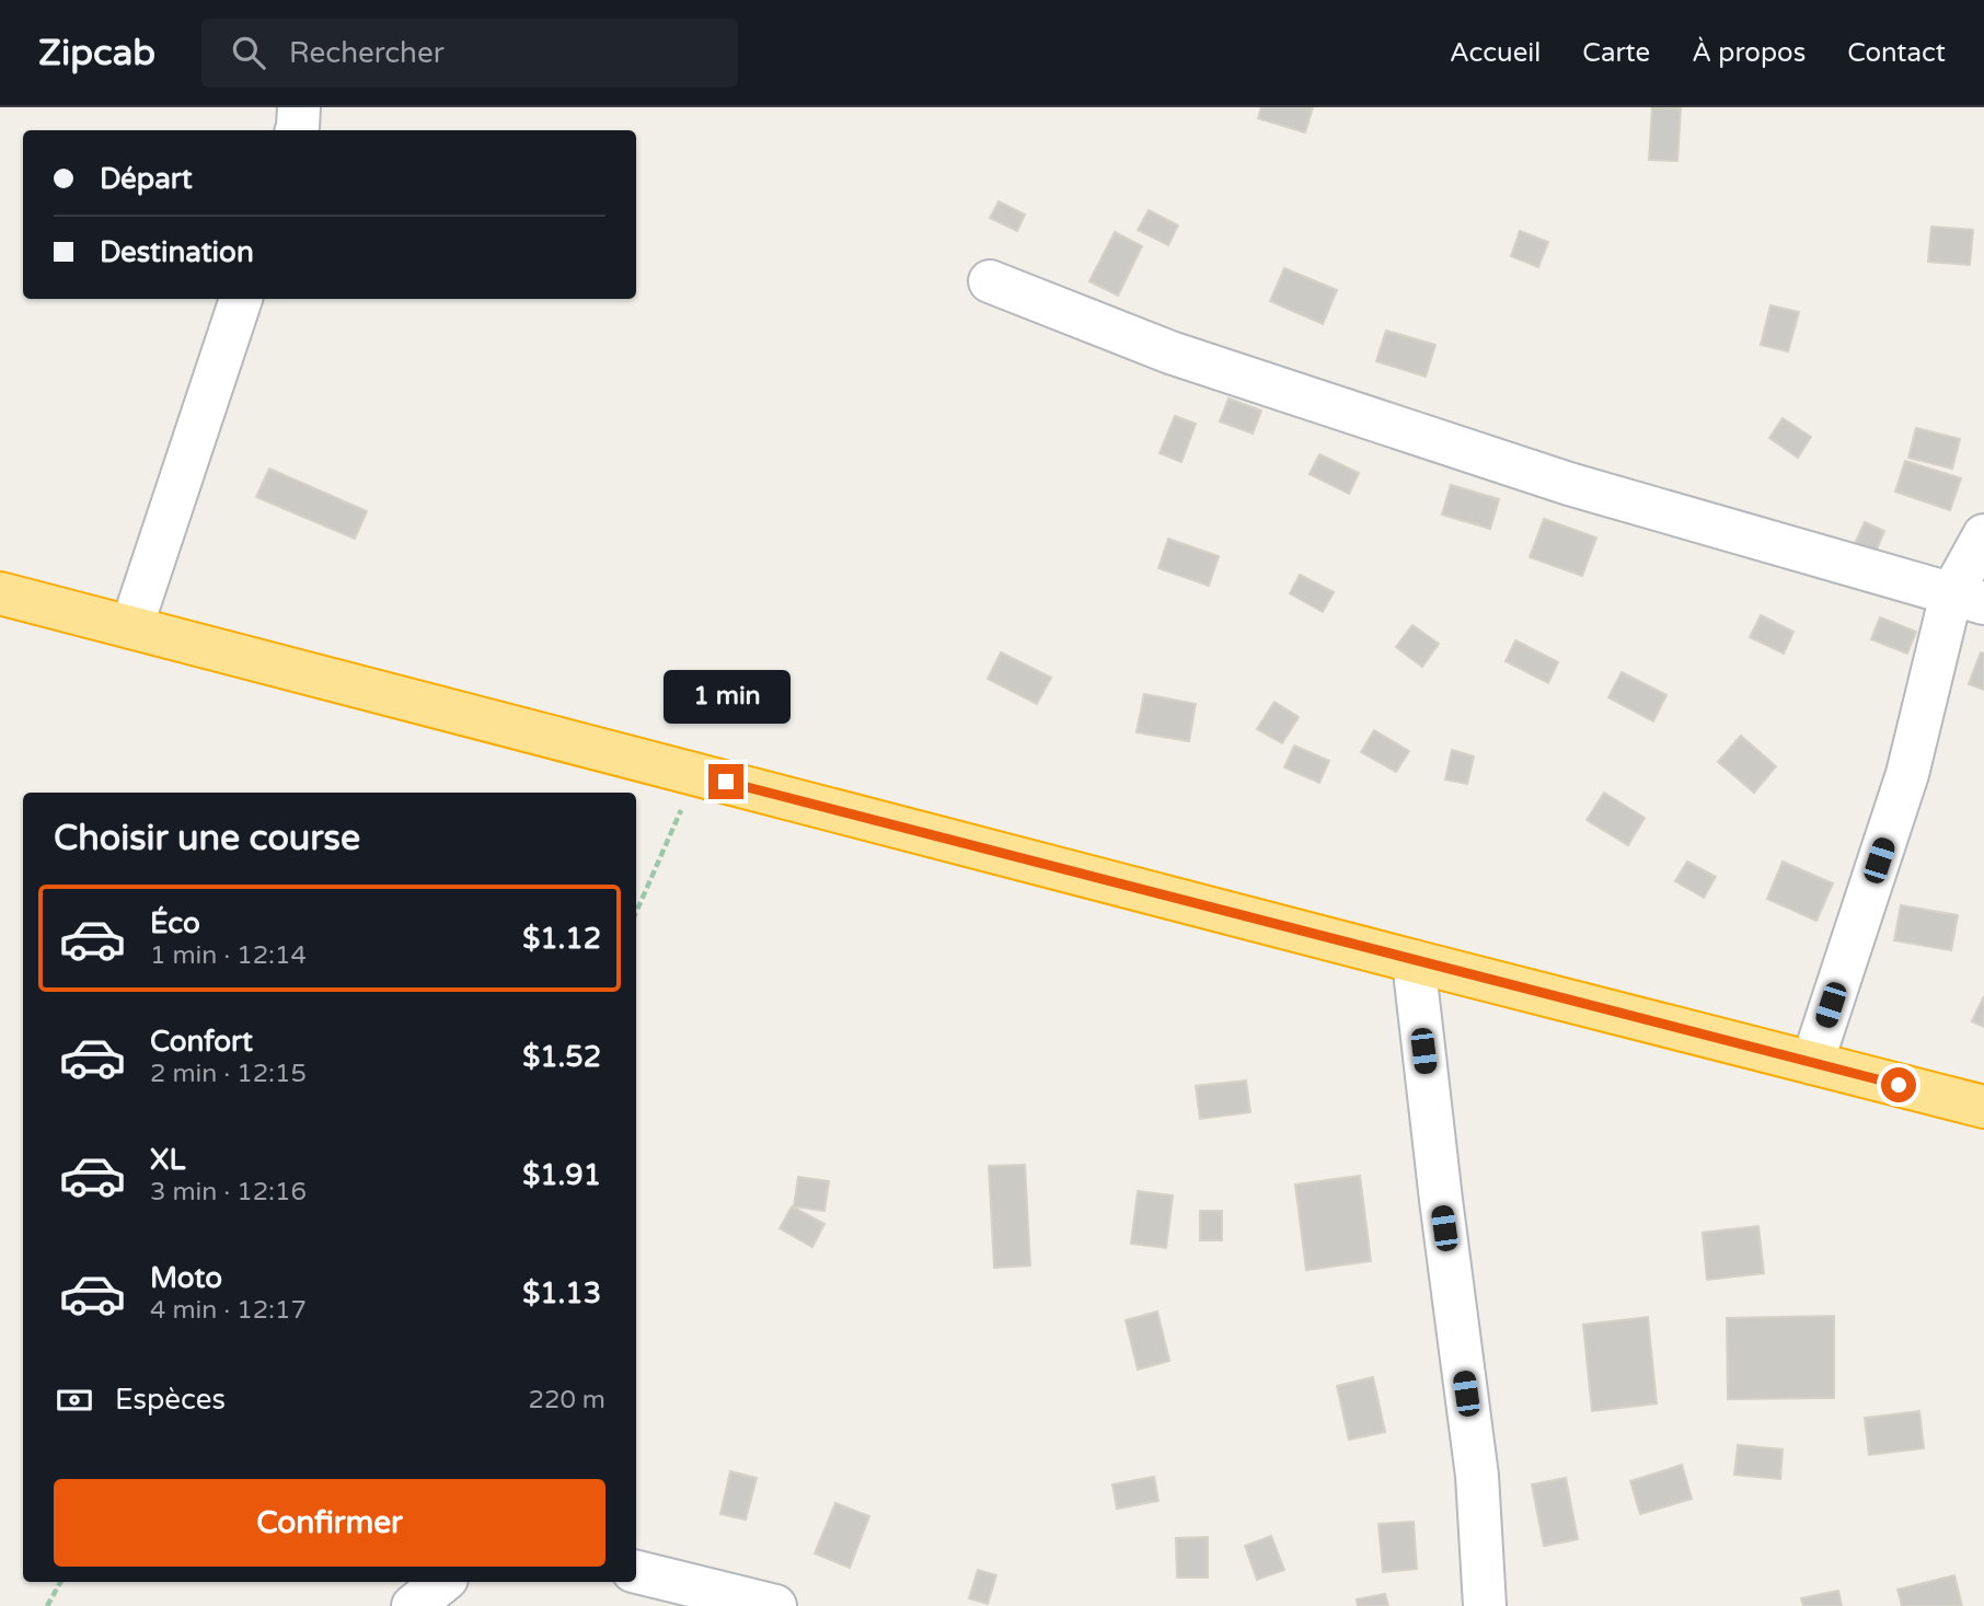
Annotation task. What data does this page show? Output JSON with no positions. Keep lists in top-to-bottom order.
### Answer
{
  "page": {
    "header": "Zipcab",
    "search": "Rechercher",
    "nav": [
      "Accueil",
      "Carte",
      "À propos",
      "Contact"
    ],
    "banner": ["Départ", "Destination"],
    "bubble": "1 min",
    "heading": "Choisir une course",
    "list": [
      {
        "name": "Éco",
        "note": "1 min · 12:14",
        "value": "$1.12"
      },
      {
        "name": "Confort",
        "note": "2 min · 12:15",
        "value": "$1.52"
      },
      {
        "name": "XL",
        "note": "3 min · 12:16",
        "value": "$1.91"
      },
      {
        "name": "Moto",
        "note": "4 min · 12:17",
        "value": "$1.13"
      }
    ],
    "pay": ["Espèces", "220 m"],
    "buttons": "Confirmer"
  }
}
